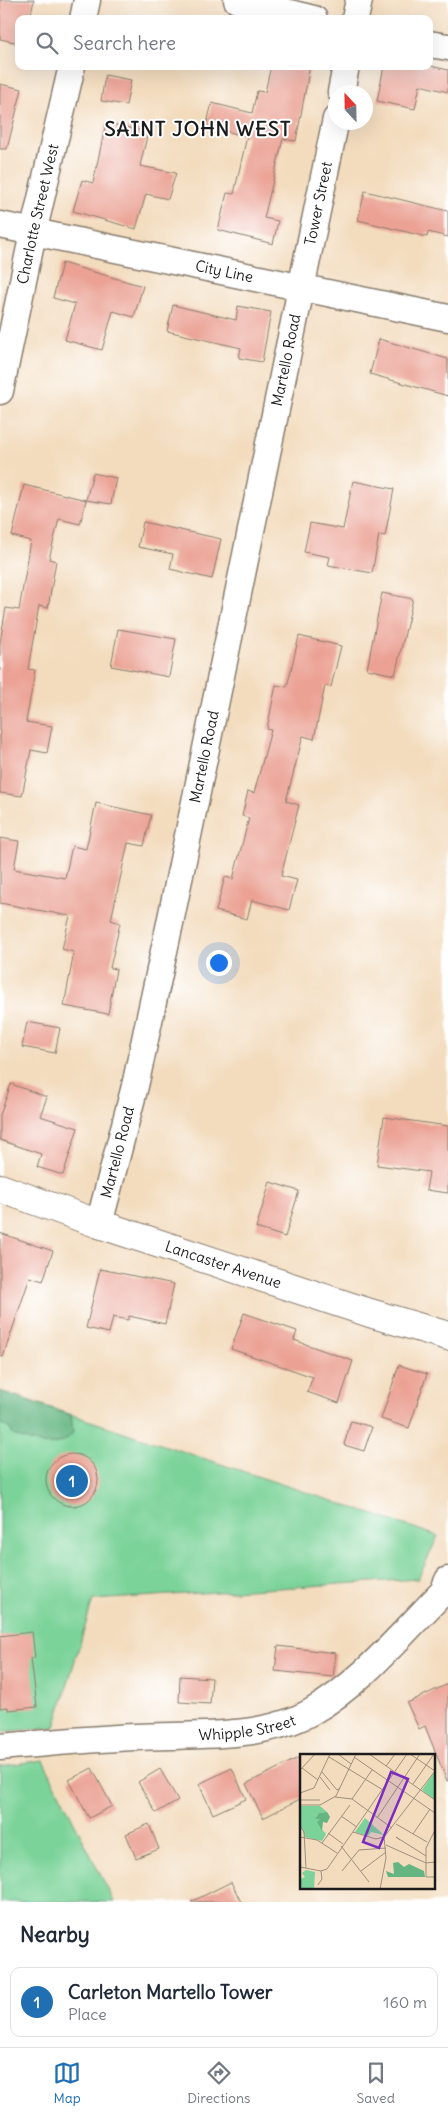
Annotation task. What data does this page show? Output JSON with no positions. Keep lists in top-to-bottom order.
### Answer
{
  "streets": {
    "street": [
      "Tower Street",
      "Charlotte Street West",
      "City Line",
      "Martello Road",
      "Lancaster Avenue",
      "Whipple Street"
    ]
  },
  "crossings": [
    ["Tower Street", "City Line"],
    ["Tower Street", "Martello Road"],
    ["Charlotte Street West", "City Line"],
    ["City Line", "Martello Road"],
    ["Martello Road", "Lancaster Avenue"]
  ],
  "districts": ["SAINT JOHN WEST"],
  "north": "top",
  "page": {
    "search": "Search here",
    "pins": "1",
    "heading": "Nearby",
    "list": [
      {
        "mark": "1",
        "name": "Carleton Martello Tower",
        "note": "Place",
        "value": "160 m"
      }
    ],
    "nav": ["Map", "Directions", "Saved"]
  }
}
